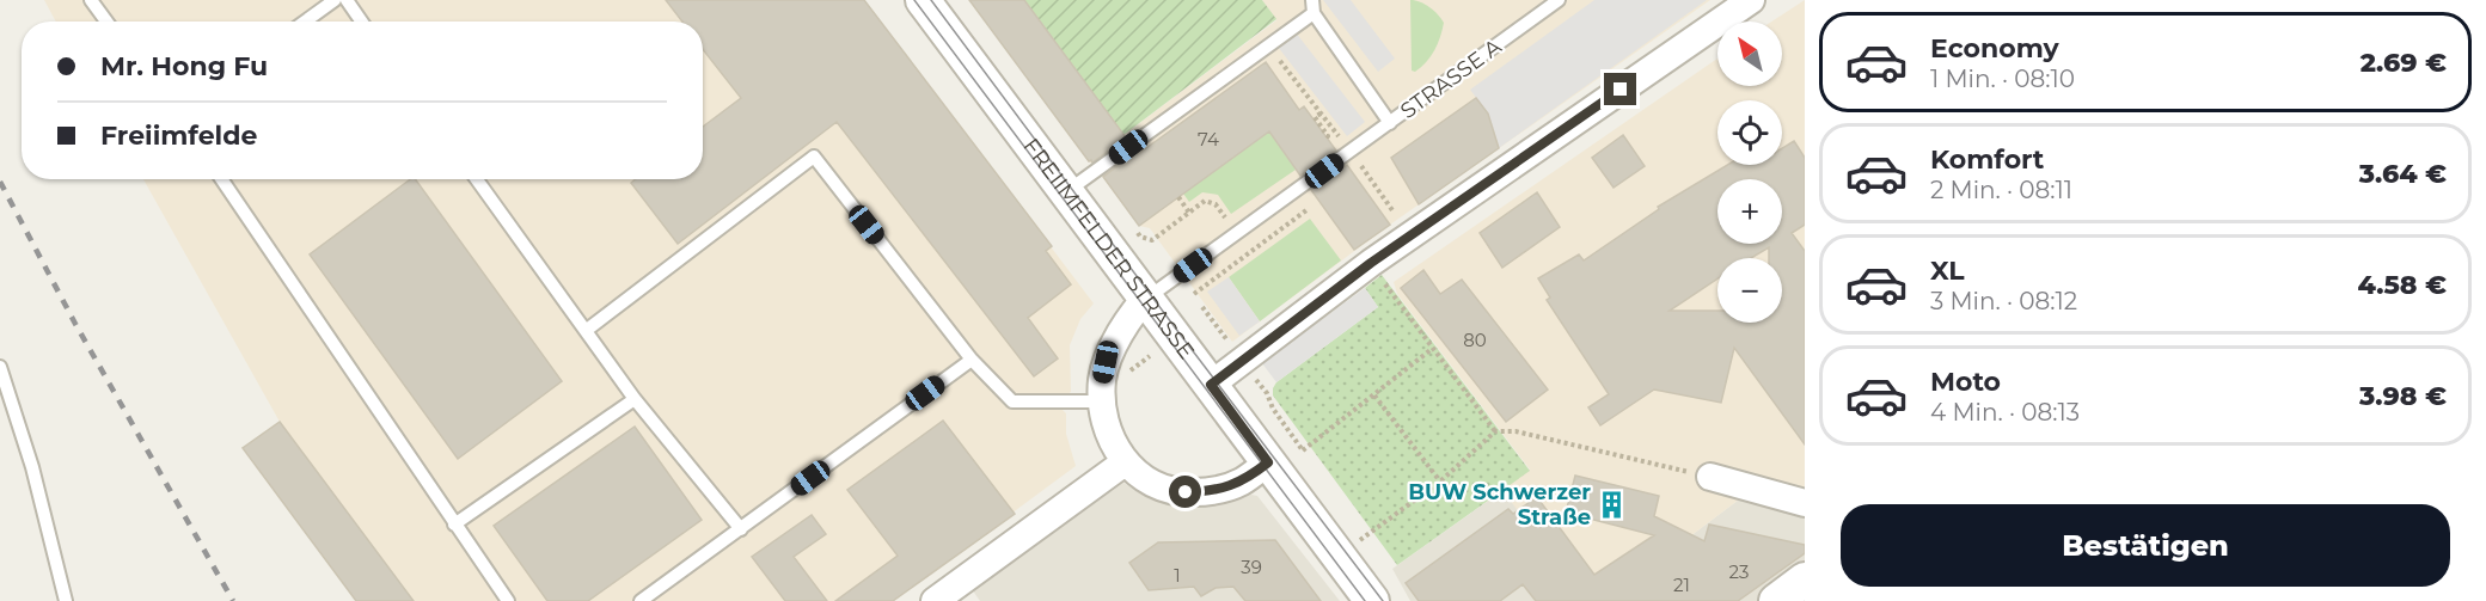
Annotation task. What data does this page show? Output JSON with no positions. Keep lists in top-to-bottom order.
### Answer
{
  "streets": {
    "street": ["FREIIMFELDER STRASSE"],
    "lane": ["STRASSE A"]
  },
  "crossings": [
    ["STRASSE A", "FREIIMFELDER STRASSE"]
  ],
  "places": {
    "building": ["BUW Schwerzer Straße"]
  },
  "house_numbers": [
    "74",
    "80",
    "39",
    "23",
    "1",
    "21"
  ],
  "north": "top left",
  "page": {
    "list": [
      {
        "name": "Economy",
        "note": "1 Min. · 08:10",
        "value": "2.69 €"
      },
      {
        "name": "Komfort",
        "note": "2 Min. · 08:11",
        "value": "3.64 €"
      },
      {
        "name": "XL",
        "note": "3 Min. · 08:12",
        "value": "4.58 €"
      },
      {
        "name": "Moto",
        "note": "4 Min. · 08:13",
        "value": "3.98 €"
      }
    ],
    "map_buttons": ["+", "−"],
    "banner": ["Mr. Hong Fu", "Freiimfelde"],
    "buttons": "Bestätigen"
  }
}
